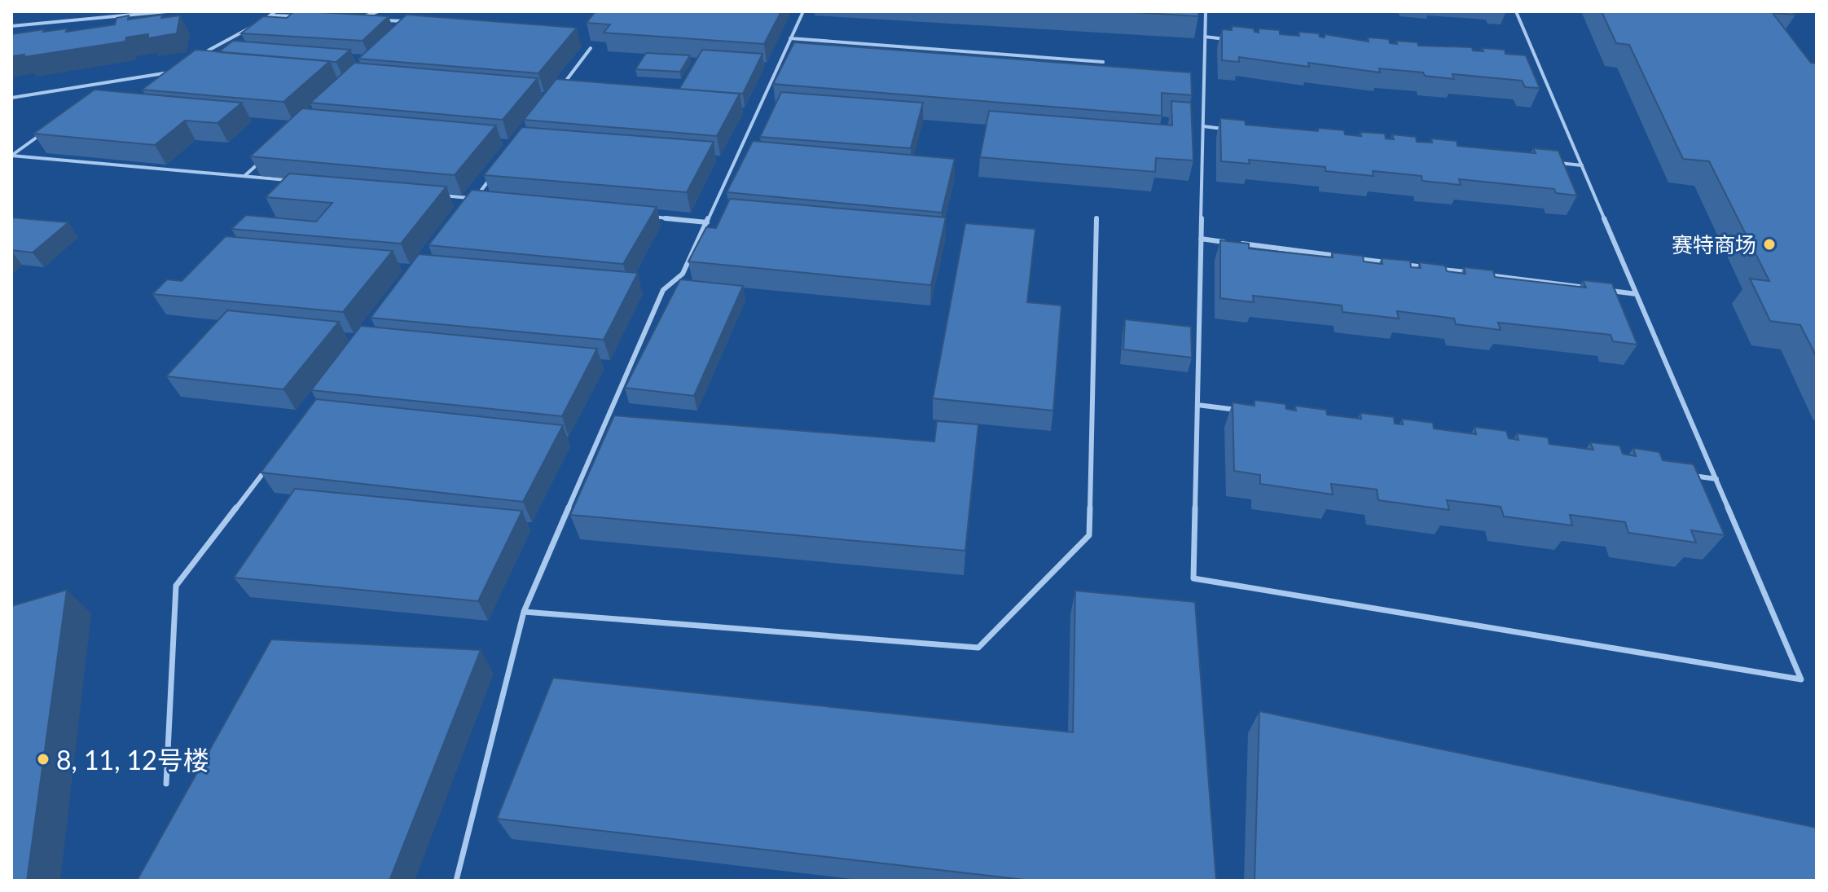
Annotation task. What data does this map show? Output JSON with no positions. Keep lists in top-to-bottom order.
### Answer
{
  "places": ["赛特商场", "8, 11, 12号楼"]
}
